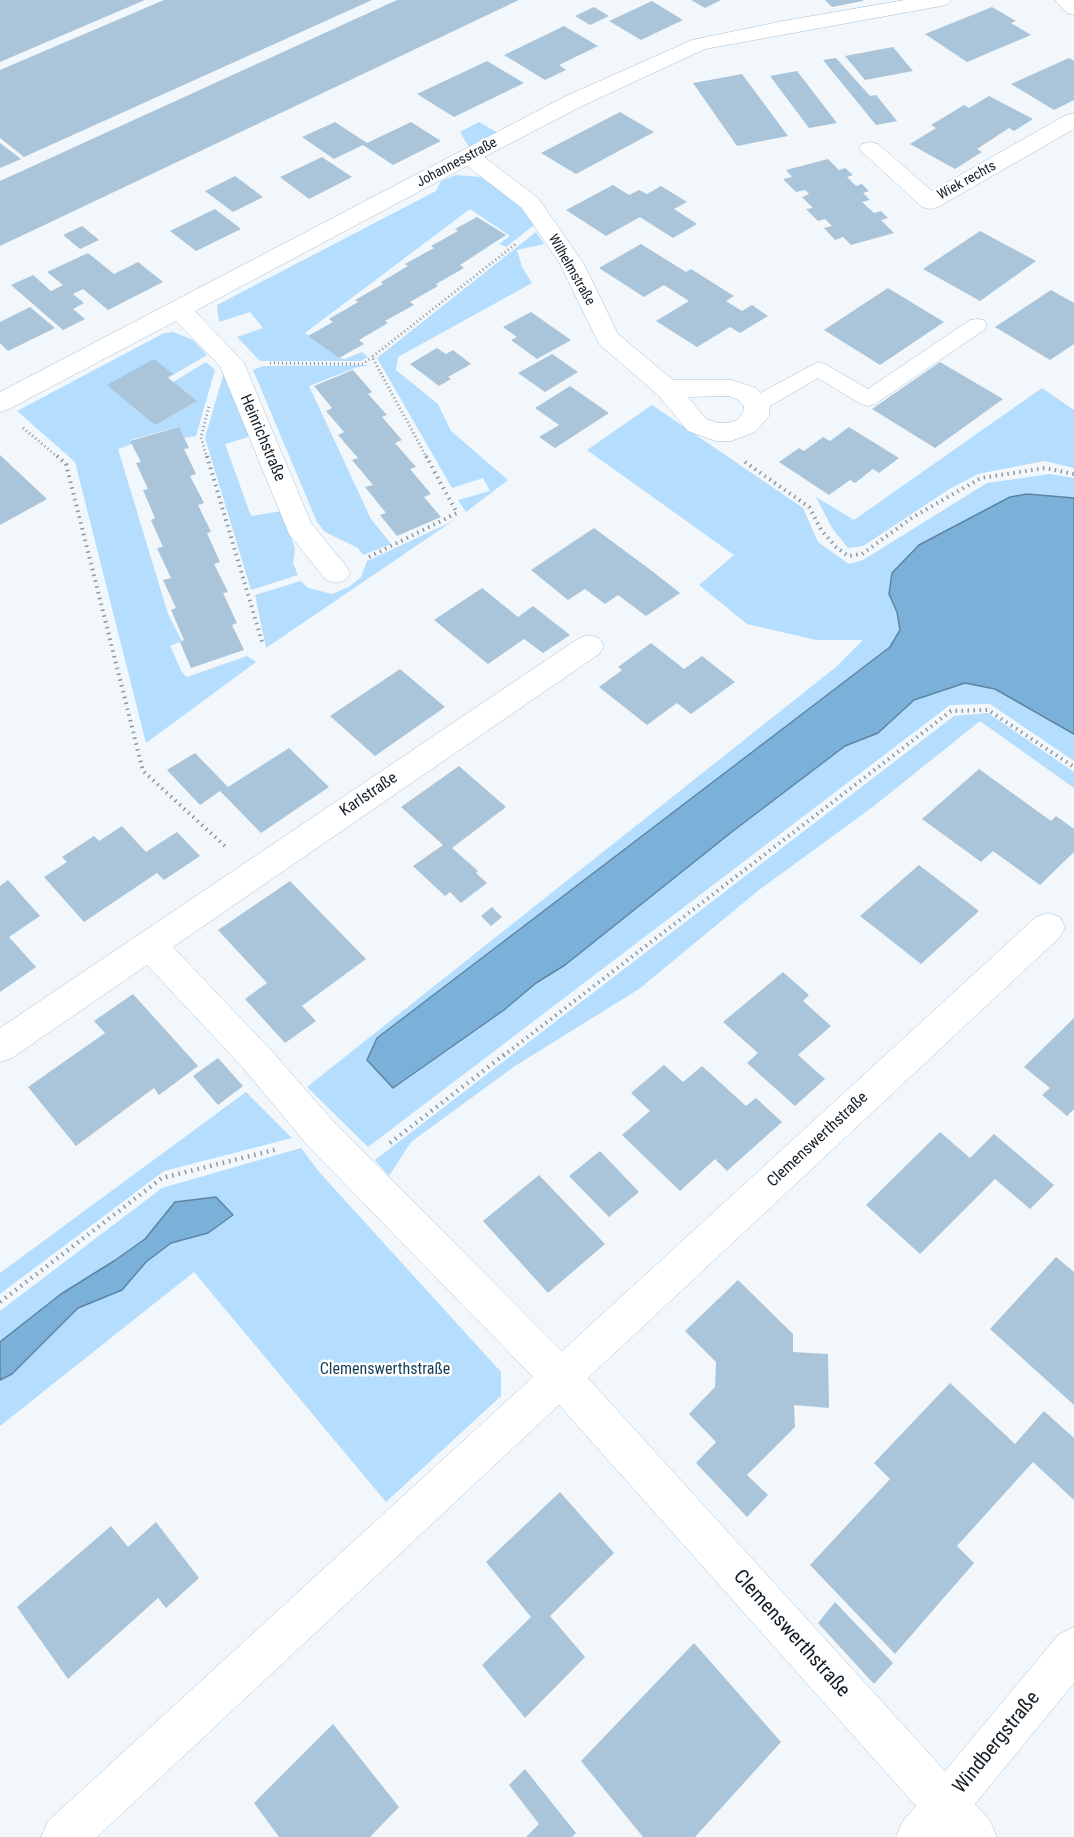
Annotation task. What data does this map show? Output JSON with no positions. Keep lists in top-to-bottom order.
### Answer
{
  "streets": {
    "street": [
      "Johannesstraße",
      "Wiek rechts",
      "Wilhelmstraße",
      "Heinrichstraße",
      "Karlstraße",
      "Clemenswerthstraße",
      "Windbergstraße"
    ]
  },
  "crossings": [
    ["Johannesstraße", "Wilhelmstraße"],
    ["Johannesstraße", "Heinrichstraße"],
    ["Karlstraße", "Clemenswerthstraße"],
    ["Clemenswerthstraße", "Windbergstraße"]
  ],
  "parks": ["Clemenswerthstraße"]
}
